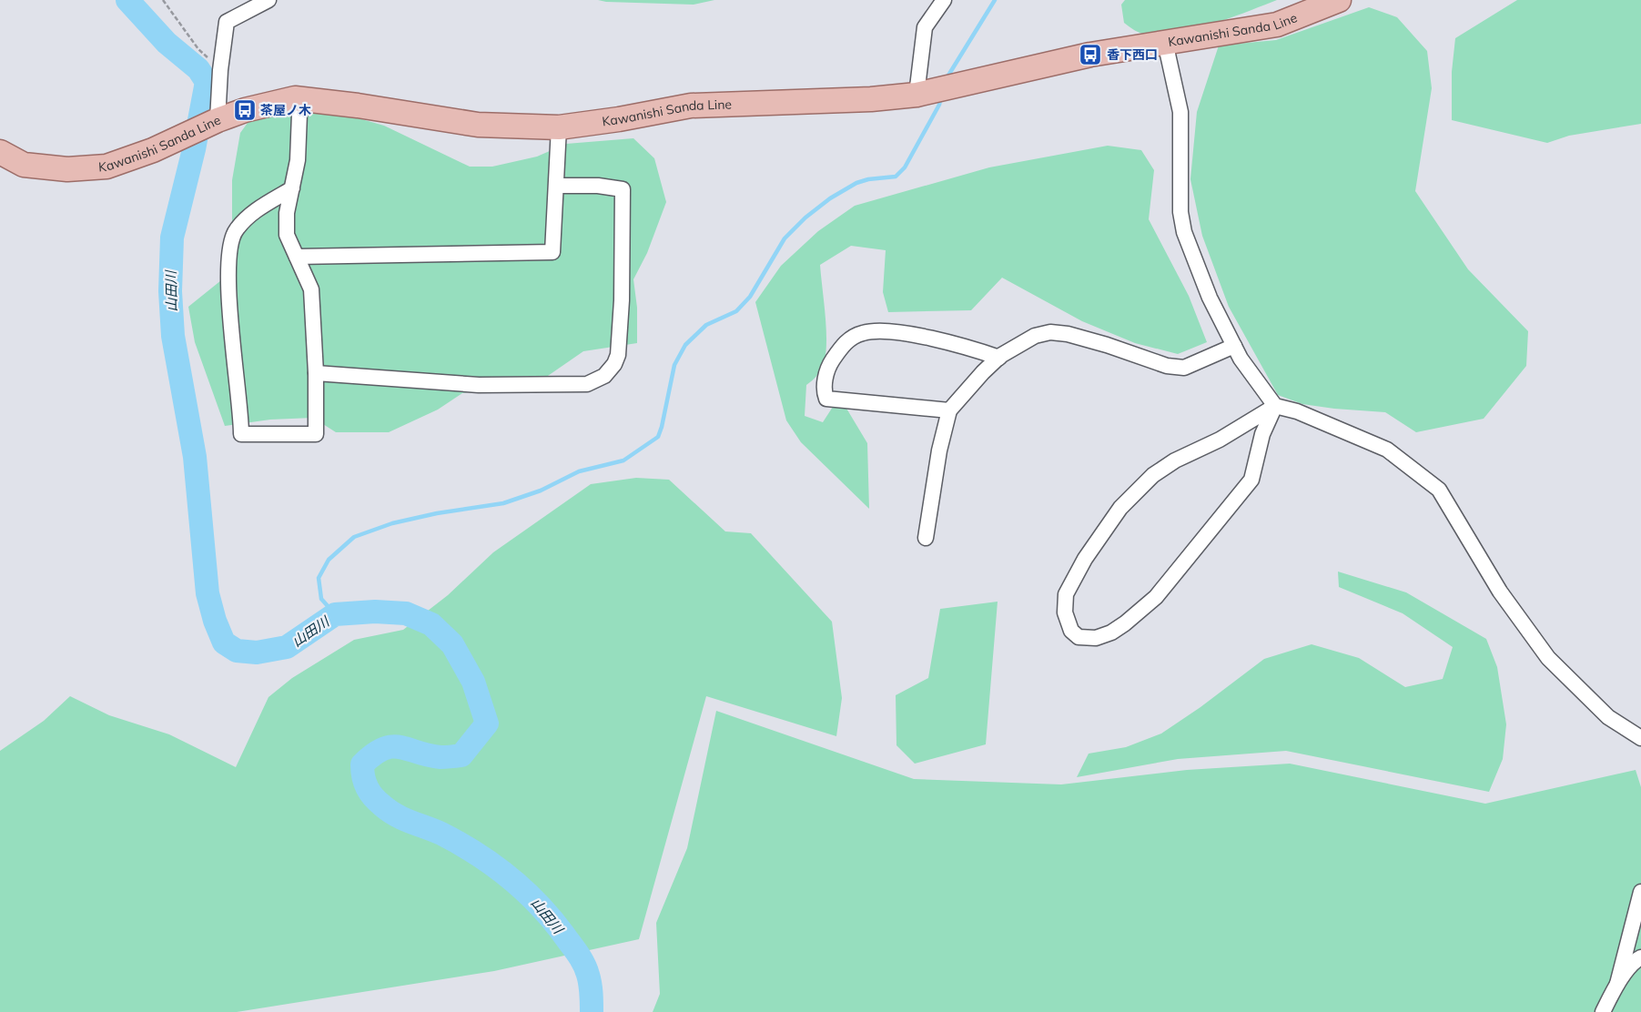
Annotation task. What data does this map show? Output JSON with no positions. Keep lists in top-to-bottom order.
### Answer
{
  "streets": {
    "main road": ["Kawanishi Sanda Line"]
  },
  "water": ["山田川"],
  "places": {
    "bus stop": ["香下西口", "茶屋ノ木"]
  }
}
